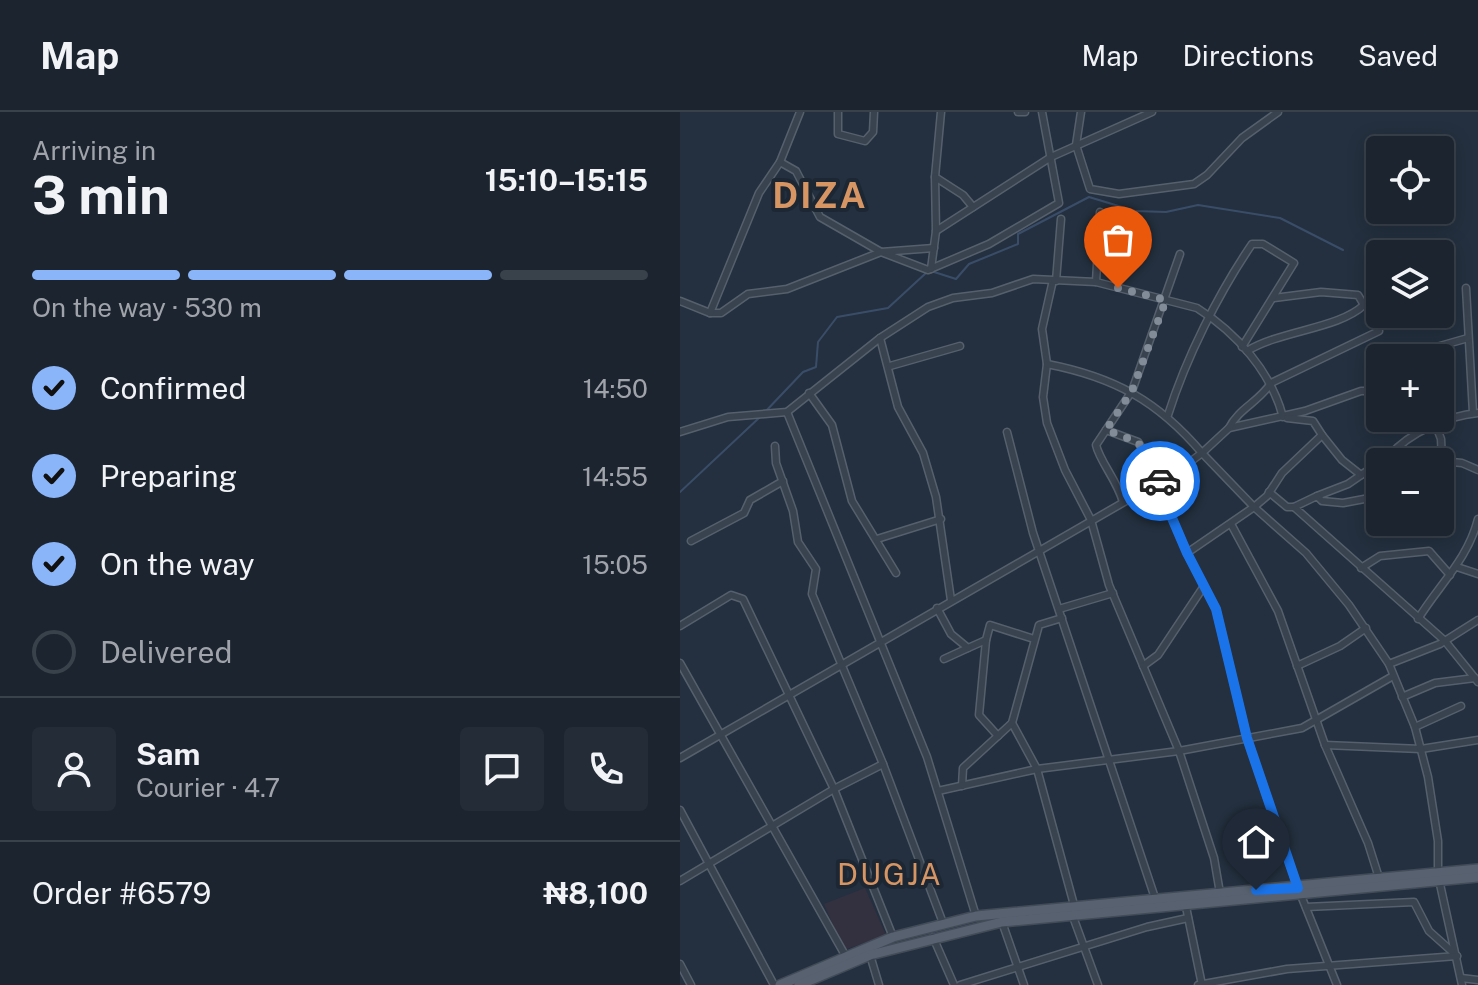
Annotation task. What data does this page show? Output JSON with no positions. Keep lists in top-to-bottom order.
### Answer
{
  "districts": ["DIZA", "DUGJA"],
  "page": {
    "header": "Map",
    "nav": ["Map", "Directions", "Saved"],
    "heading": ["3 min", "Arriving in", "15:10–15:15"],
    "panel": [
      "Sam",
      "Courier · 4.7",
      "Order #6579",
      "₦8,100"
    ],
    "map_buttons": ["+", "−"],
    "bar": "On the way · 530 m",
    "list": [
      ["Confirmed", "14:50"],
      ["Preparing", "14:55"],
      ["On the way", "15:05"],
      "Delivered"
    ]
  }
}
